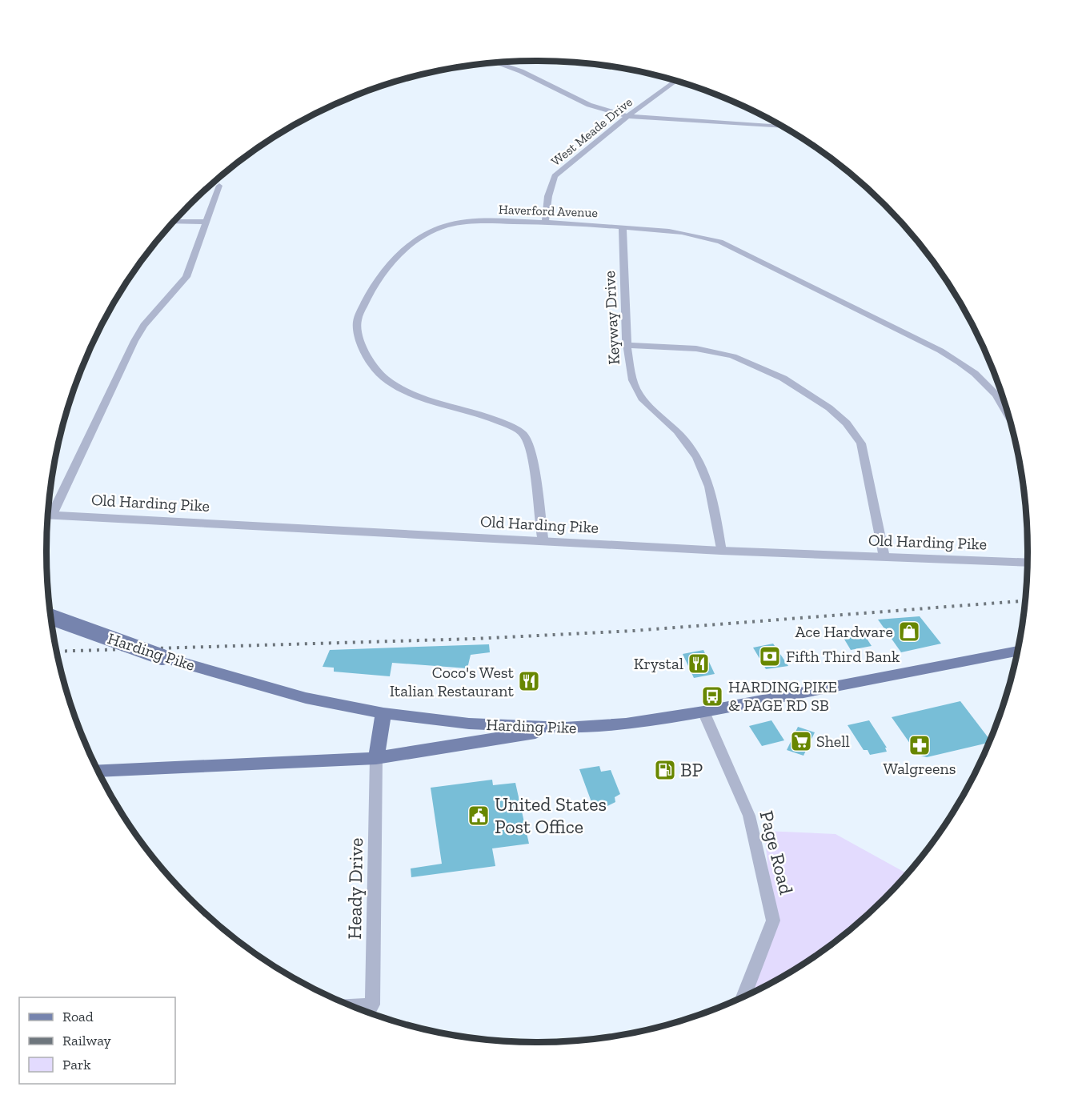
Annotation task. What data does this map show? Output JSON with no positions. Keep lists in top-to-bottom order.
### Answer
{
  "streets": {
    "main road": ["Harding Pike"],
    "street": [
      "West Meade Drive",
      "Haverford Avenue",
      "Keyway Drive",
      "Old Harding Pike",
      "Page Road",
      "Heady Drive"
    ]
  },
  "crossings": [
    ["West Meade Drive", "Haverford Avenue"],
    ["Haverford Avenue", "Keyway Drive"],
    ["Haverford Avenue", "Old Harding Pike"],
    ["Keyway Drive", "Old Harding Pike"],
    ["Harding Pike", "Page Road"]
  ],
  "places": {
    "shop": ["Ace Hardware"],
    "bank": ["Fifth Third Bank"],
    "restaurant": ["Krystal", "Coco's West Italian Restaurant"],
    "bus stop": ["HARDING PIKE & PAGE RD SB"],
    "supermarket": ["Shell"],
    "pharmacy": ["Walgreens"],
    "fuel station": ["BP"],
    "public building": ["United States Post Office"]
  },
  "legend": ["Road", "Railway", "Park"]
}
